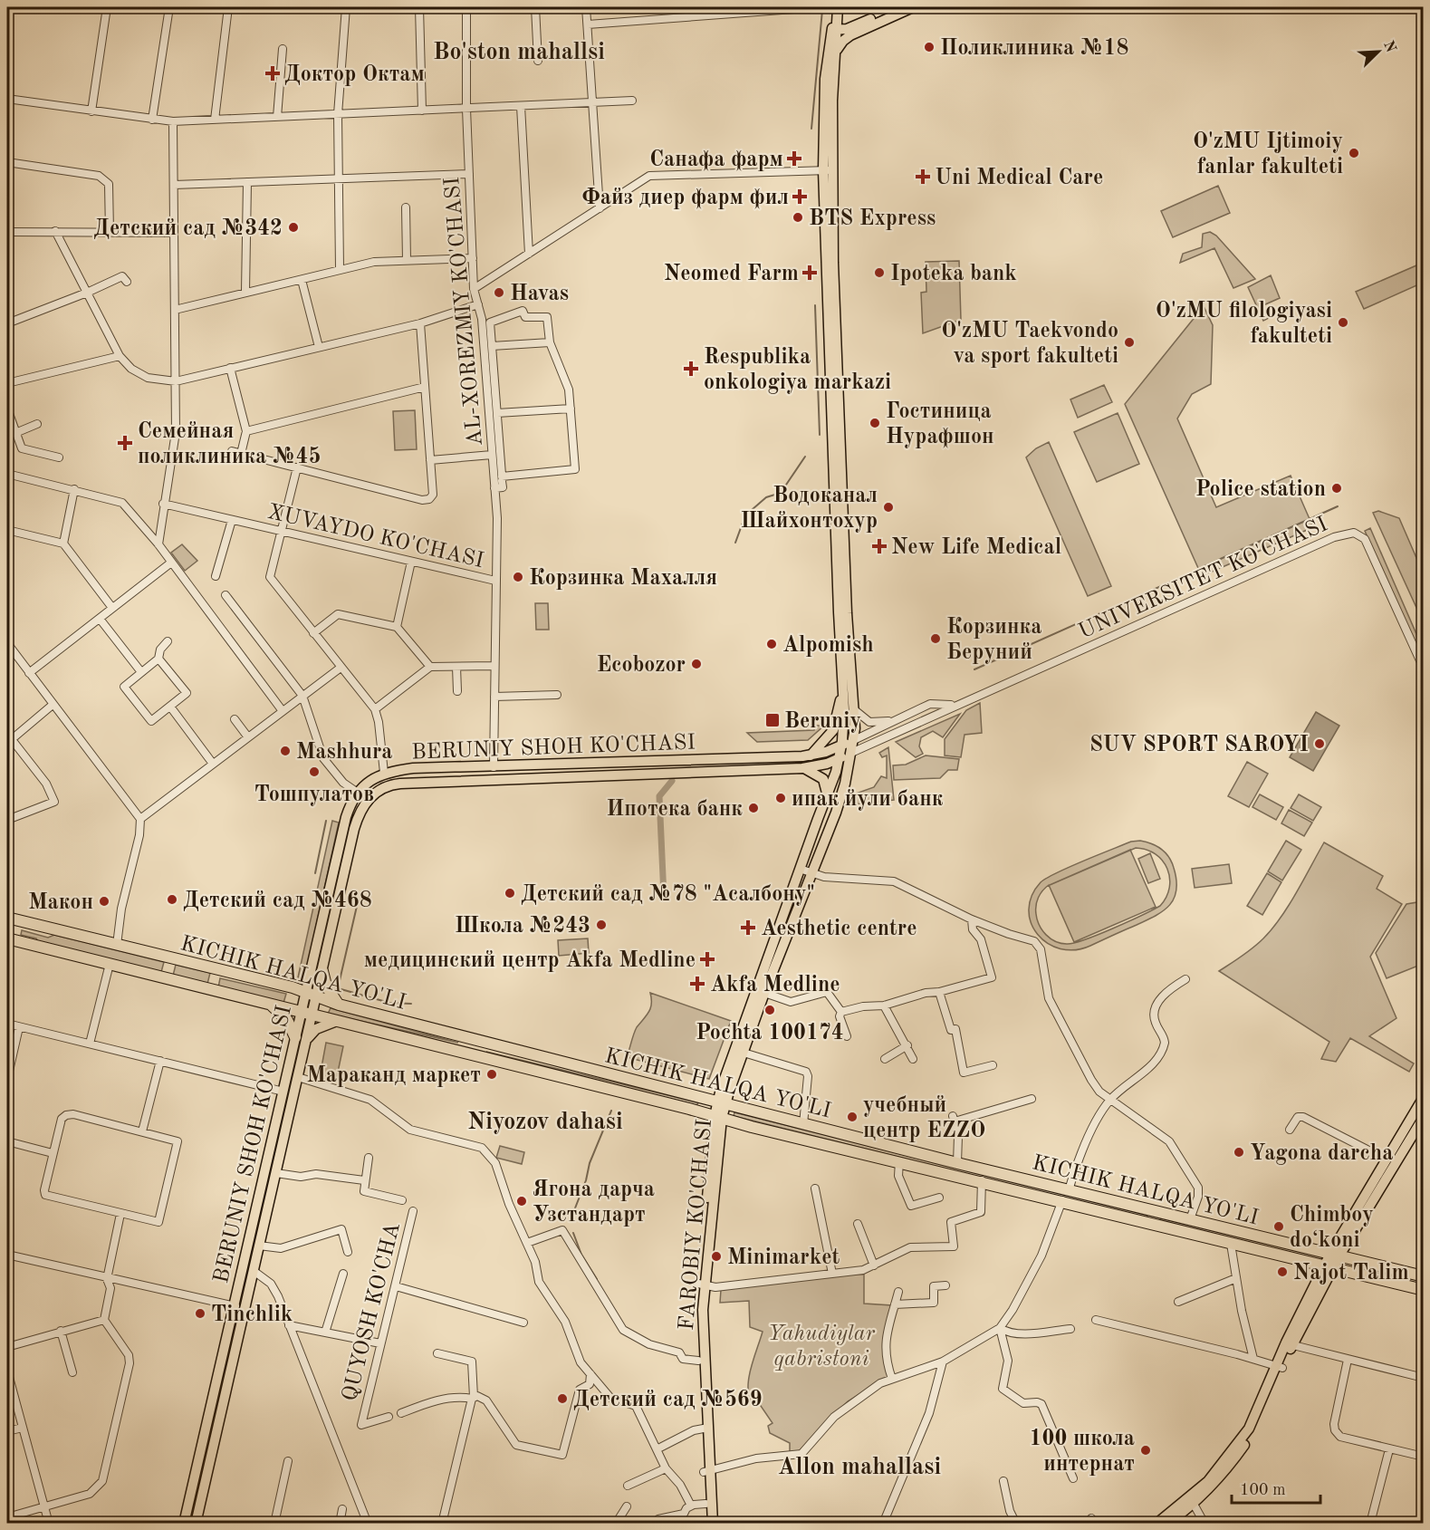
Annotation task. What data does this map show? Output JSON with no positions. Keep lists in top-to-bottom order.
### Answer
{
  "streets": {
    "highway": ["KICHIK HALQA YO'LI"],
    "main road": ["BERUNIY SHOH KO'CHASI", "FAROBIY KO'CHASI"],
    "street": [
      "AL-XOREZMIY KO'CHASI",
      "XUVAYDO KO'CHASI",
      "UNIVERSITET KO'CHASI",
      "QUYOSH KO'CHA"
    ]
  },
  "crossings": [
    ["AL-XOREZMIY KO'CHASI", "XUVAYDO KO'CHASI"],
    ["XUVAYDO KO'CHASI", "BERUNIY SHOH KO'CHASI"],
    ["UNIVERSITET KO'CHASI", "BERUNIY SHOH KO'CHASI"],
    ["UNIVERSITET KO'CHASI", "FAROBIY KO'CHASI"],
    ["BERUNIY SHOH KO'CHASI", "KICHIK HALQA YO'LI"],
    ["BERUNIY SHOH KO'CHASI", "FAROBIY KO'CHASI"],
    ["KICHIK HALQA YO'LI", "FAROBIY KO'CHASI"]
  ],
  "districts": ["Bo'ston mahallsi", "Niyozov dahasi", "Allon mahallasi"],
  "parks": ["Yahudiylar qabristoni"],
  "places": {
    "other": [
      "Поликлиника №18",
      "O'zMU Ijtimoiy fanlar fakulteti",
      "BTS Express",
      "Детский сад №342",
      "Ipoteka bank",
      "Havas",
      "O'zMU filologiyasi fakulteti",
      "O'zMU Taekvondo va sport fakulteti",
      "Гостиница Нурафшон",
      "Police station",
      "Водоканал Шайхонтохур",
      "Корзинка Махалля",
      "Корзинка Беруний",
      "Alpomish",
      "Ecobozor",
      "SUV SPORT SAROYI",
      "Mashhura",
      "Тошпулатов",
      "ипак йули банк",
      "Ипотека банк",
      "Детский сад №78 \"Асалбону\"",
      "Детский сад №468",
      "Макон",
      "Школа №243",
      "Pochta 100174",
      "Мараканд маркет",
      "учебный центр ЕZZO",
      "Yagona darcha",
      "Ягона дарча Узстандарт",
      "Chimboy doʻkoni",
      "Minimarket",
      "Najot Talim",
      "Tinchlik",
      "Детский сад №569",
      "100 школа интернат"
    ],
    "health": [
      "Доктор Октам",
      "Санафа фарм",
      "Uni Medical Care",
      "Файз диер фарм фил",
      "Neomed Farm",
      "Respublika onkologiya markazi",
      "Семейная поликлиника №45",
      "New Life Medical",
      "Aesthetic centre",
      "медицинский центр Akfa Medline",
      "Akfa Medline"
    ],
    "transit": ["Beruniy"]
  },
  "scale_bar": "100 m",
  "north": "top right"
}
